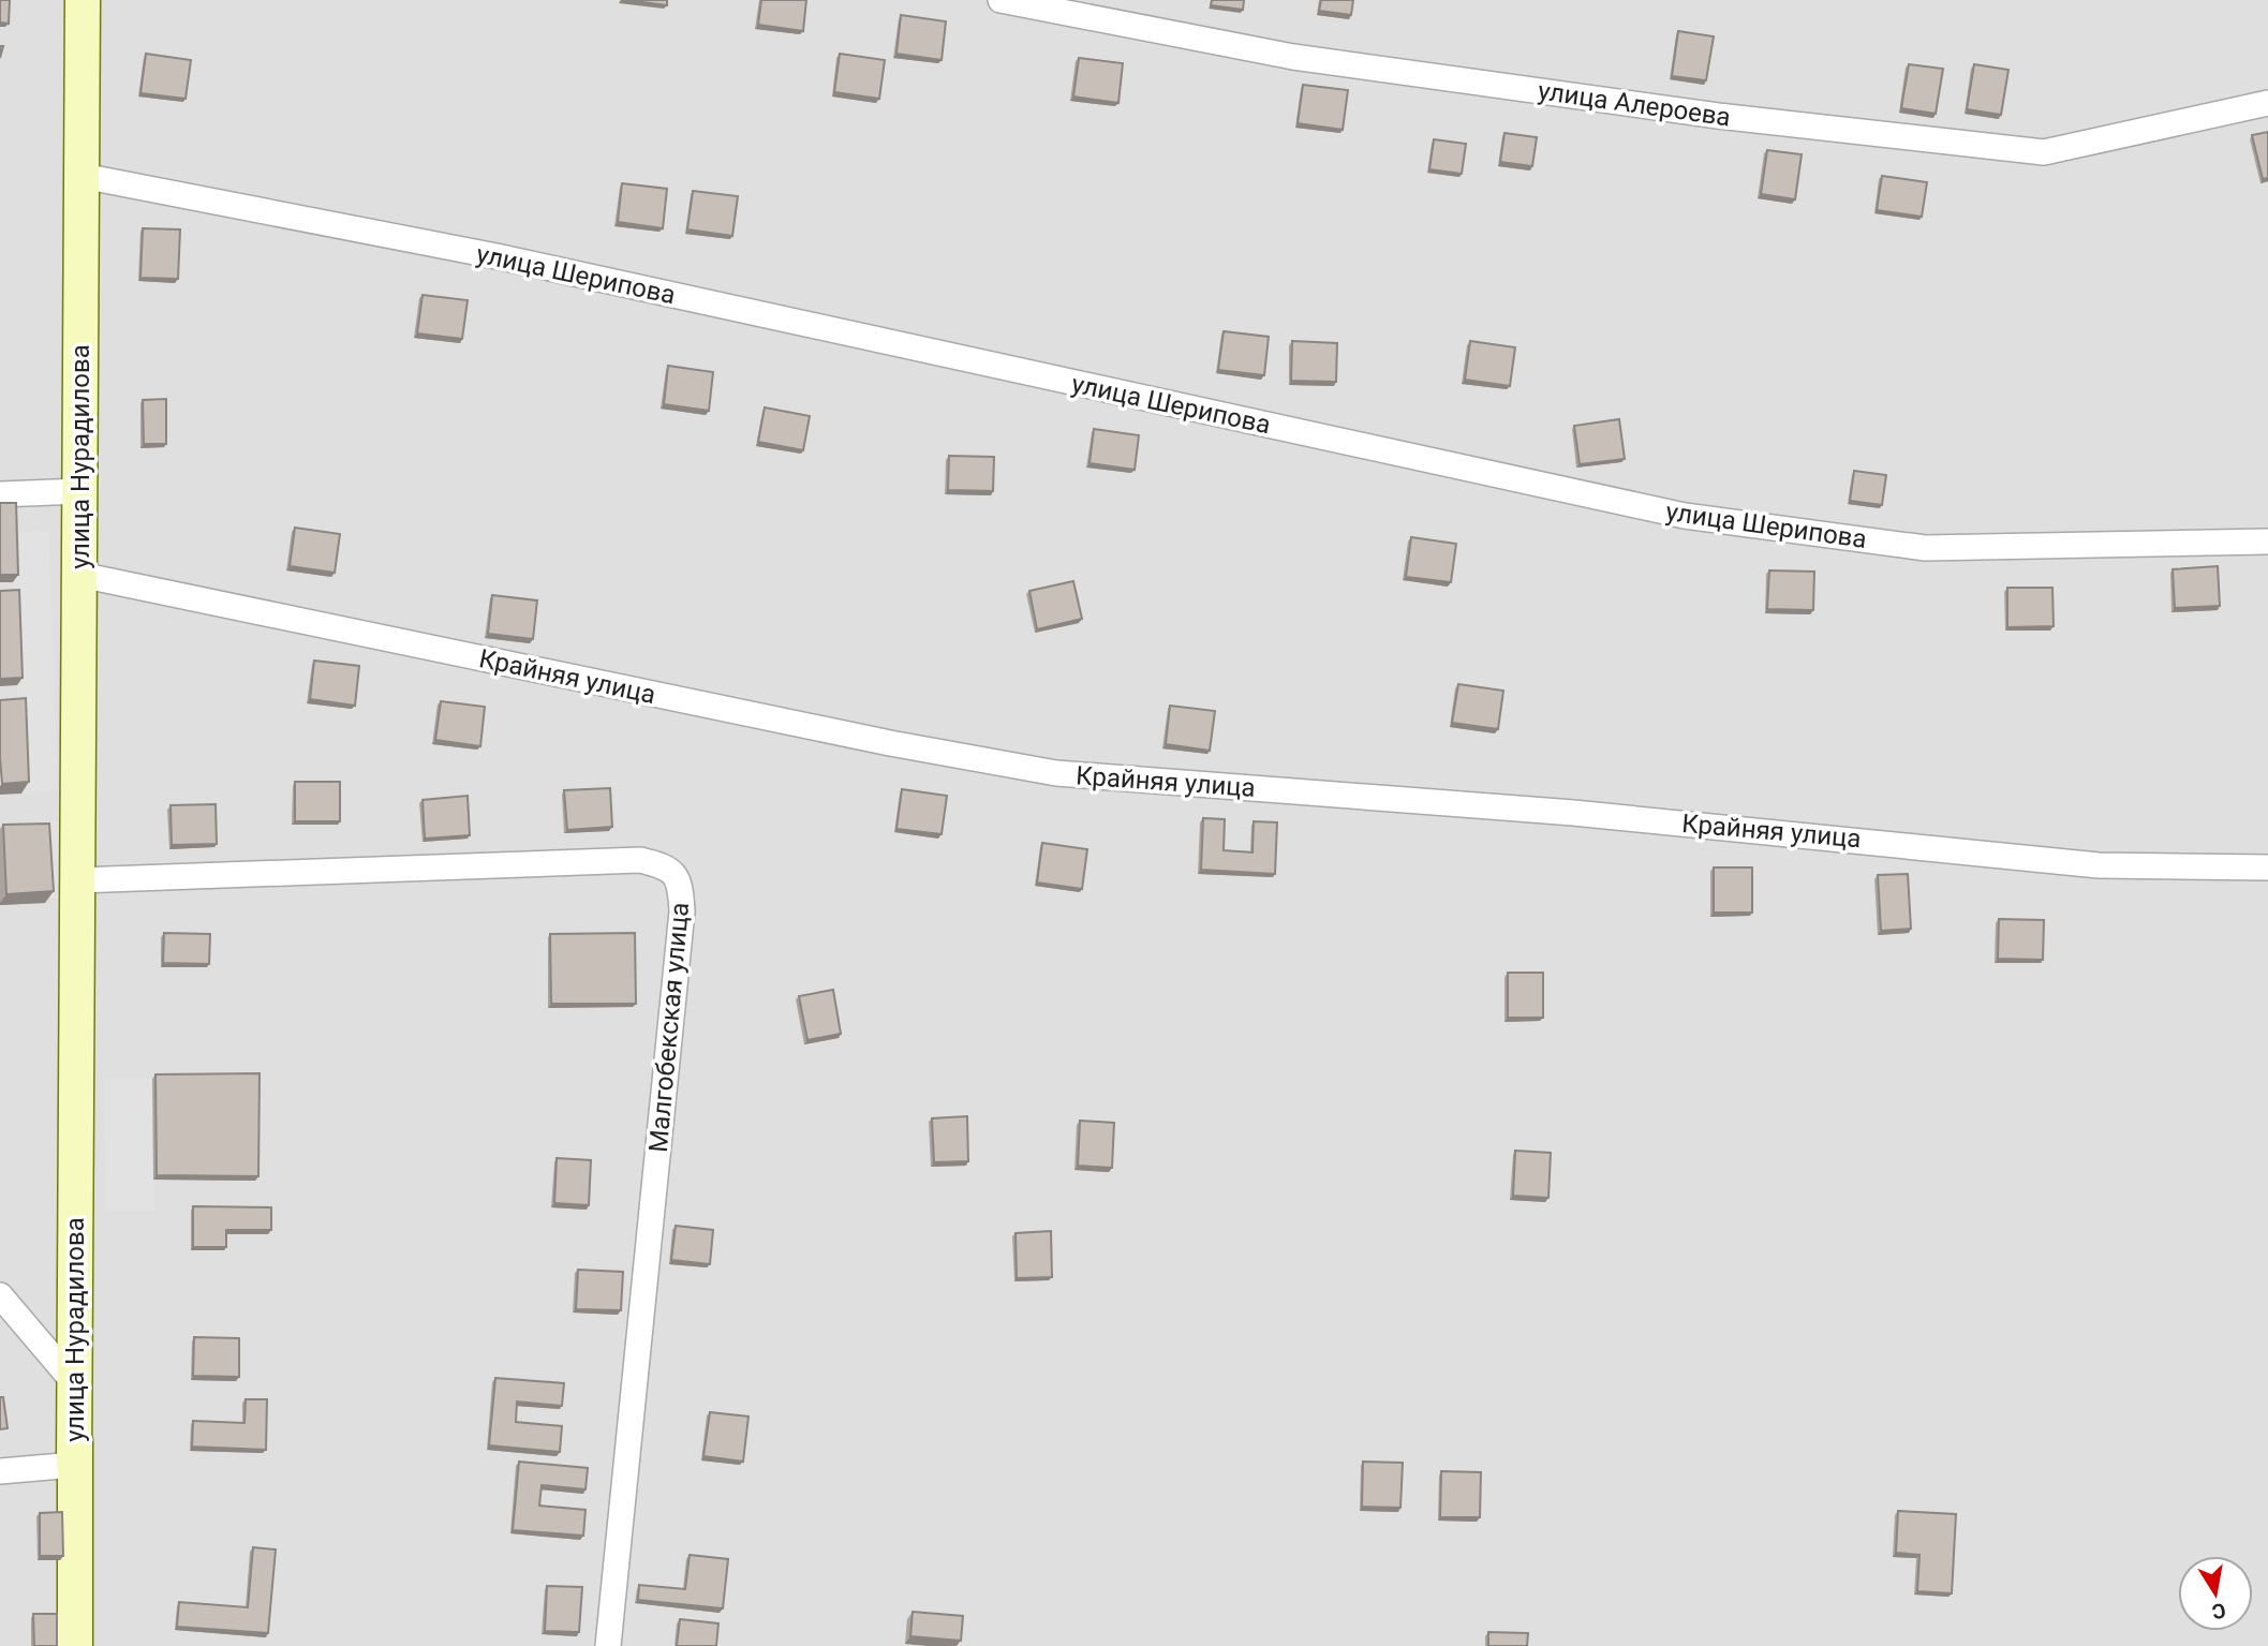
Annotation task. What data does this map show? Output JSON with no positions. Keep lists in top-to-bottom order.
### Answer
{
  "streets": {
    "street": [
      "улица Алероева",
      "улица Шерипова",
      "улица Нурадилова",
      "Крайняя улица",
      "Малгобекская улица"
    ]
  },
  "crossings": [
    ["улица Шерипова", "улица Нурадилова"],
    ["улица Нурадилова", "Крайняя улица"],
    ["улица Нурадилова", "Малгобекская улица"]
  ],
  "north": "bottom"
}
